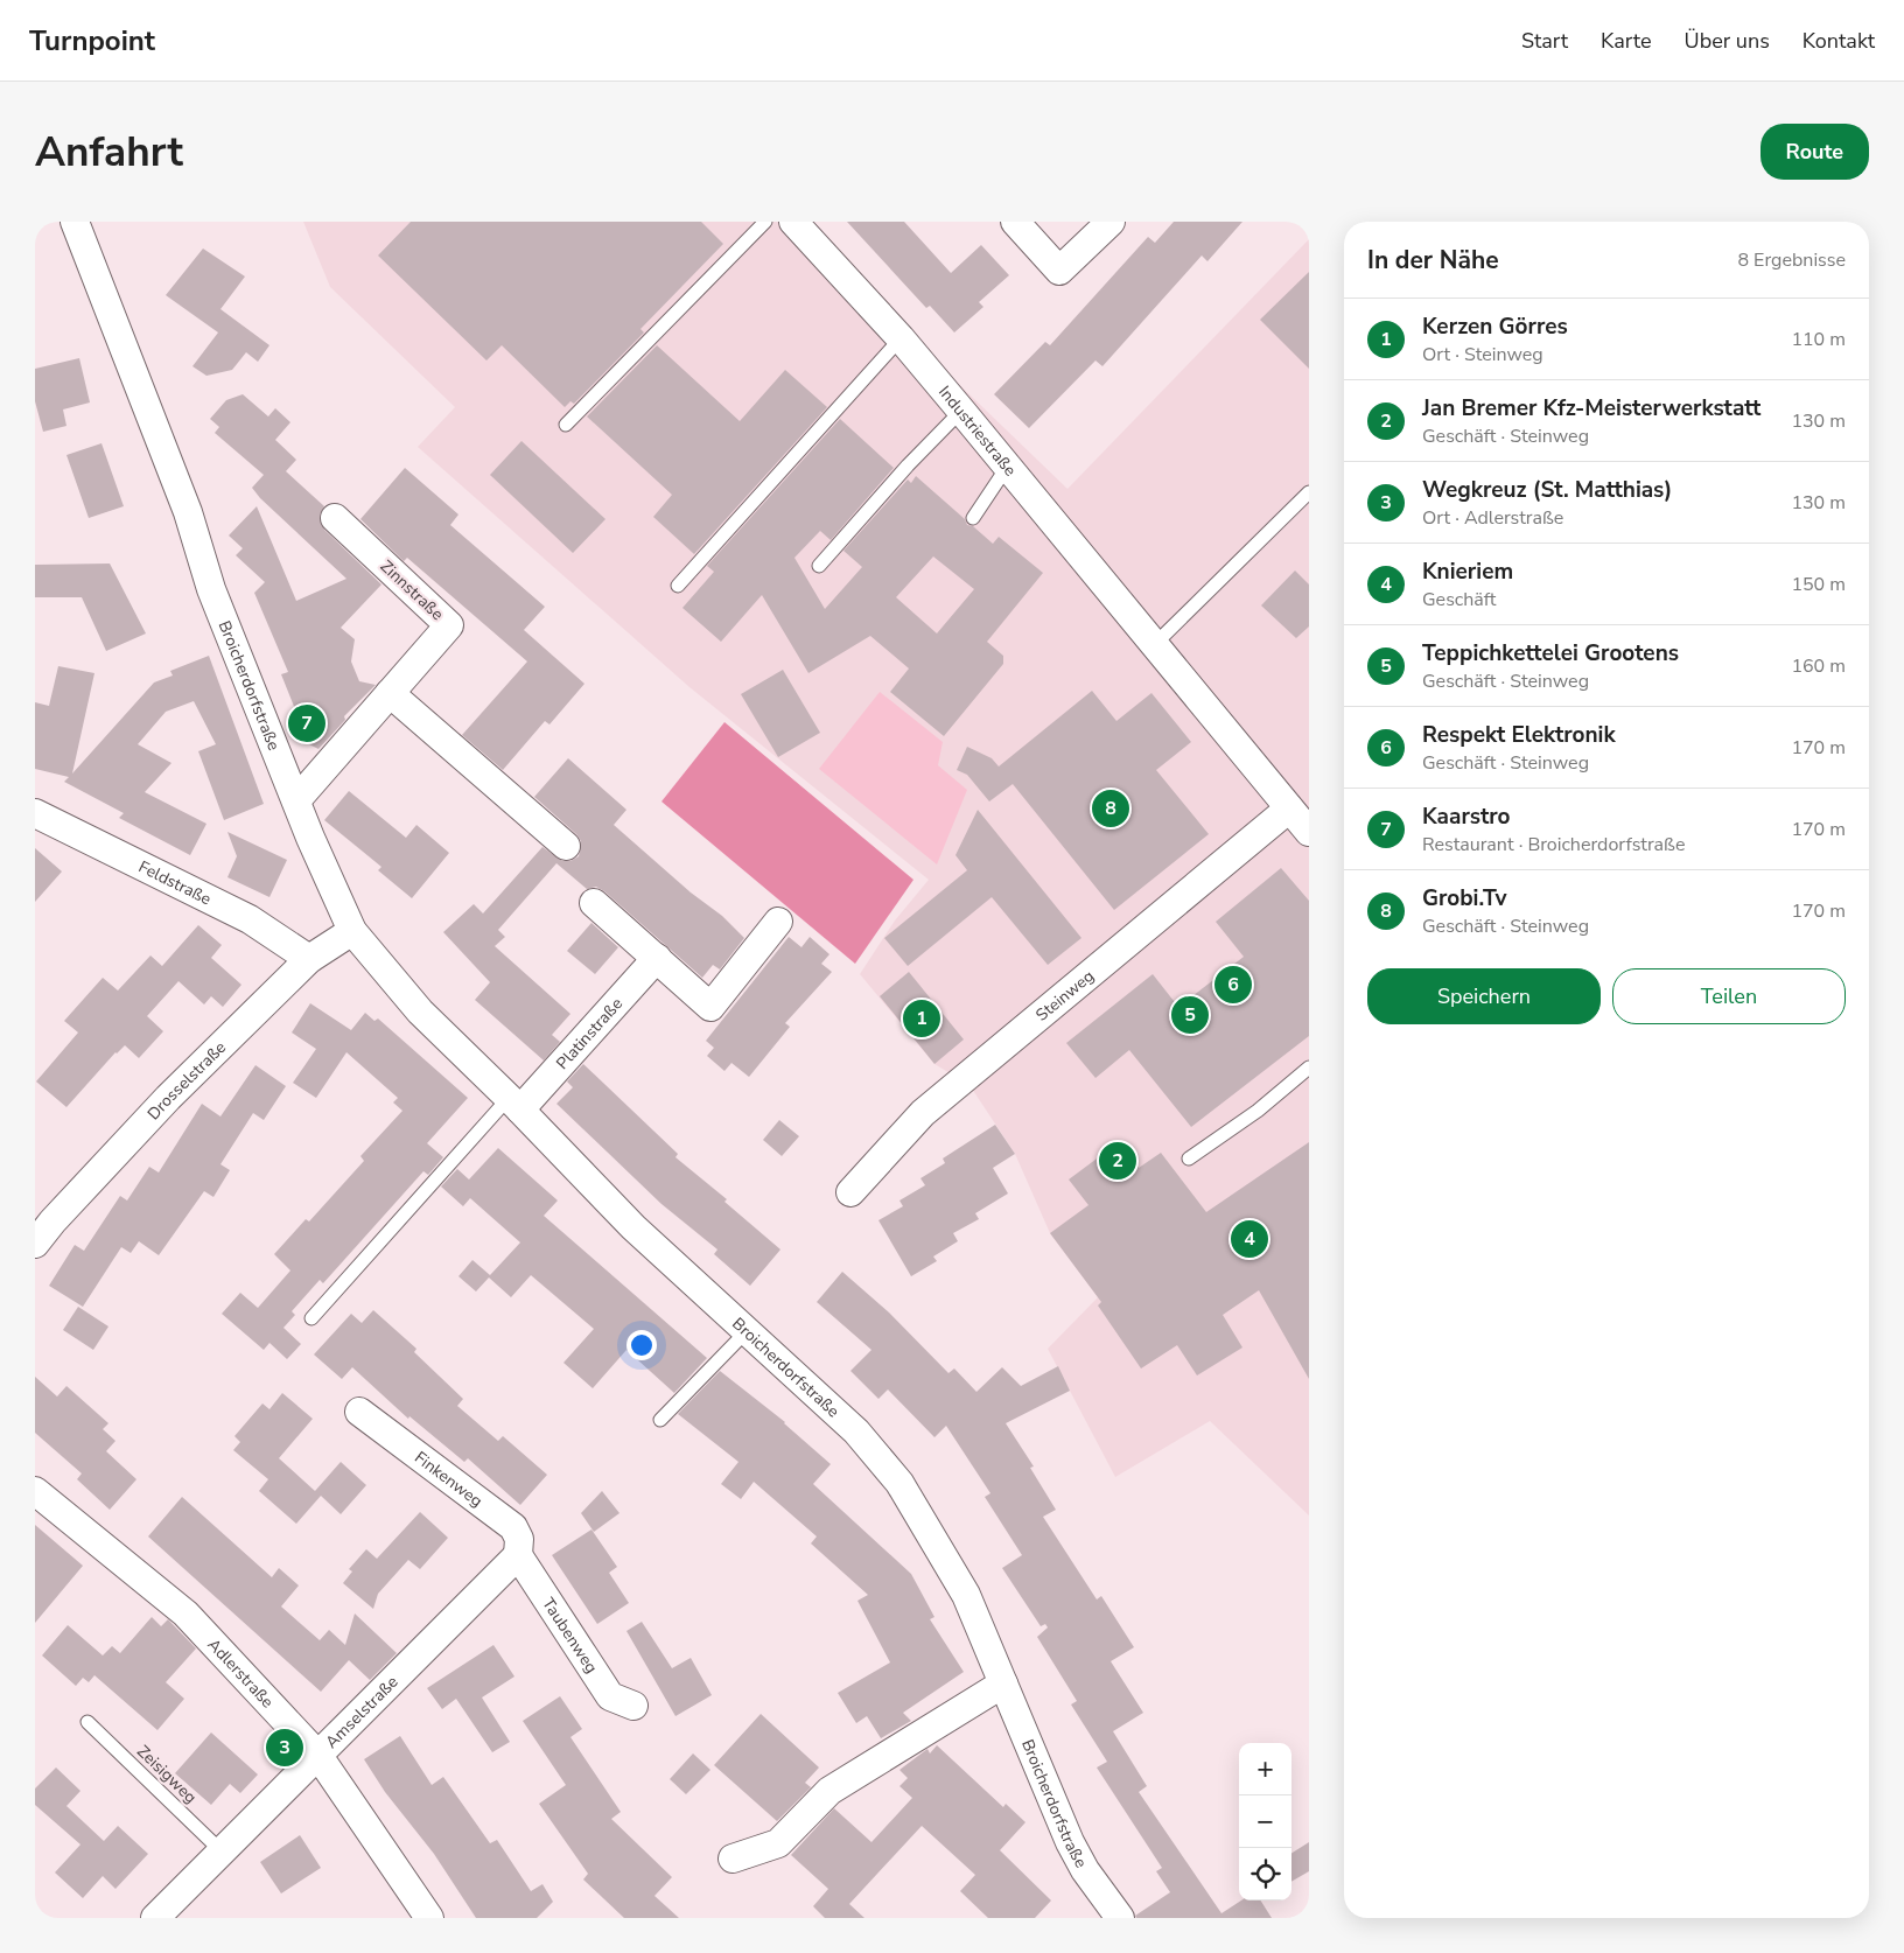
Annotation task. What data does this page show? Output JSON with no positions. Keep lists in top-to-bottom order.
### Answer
{
  "streets": {
    "street": [
      "Industriestraße",
      "Zinnstraße",
      "Broicherdorfstraße",
      "Feldstraße",
      "Steinweg",
      "Platinstraße",
      "Drosselstraße",
      "Finkenweg",
      "Taubenweg",
      "Adlerstraße",
      "Amselstraße"
    ],
    "lane": ["Zeisigweg"]
  },
  "crossings": [
    ["Industriestraße", "Steinweg"],
    ["Zinnstraße", "Broicherdorfstraße"],
    ["Broicherdorfstraße", "Platinstraße"],
    ["Broicherdorfstraße", "Drosselstraße"],
    ["Feldstraße", "Drosselstraße"],
    ["Finkenweg", "Taubenweg"],
    ["Finkenweg", "Amselstraße"],
    ["Taubenweg", "Amselstraße"],
    ["Adlerstraße", "Amselstraße"],
    ["Amselstraße", "Zeisigweg"]
  ],
  "page": {
    "header": "Turnpoint",
    "nav": [
      "Start",
      "Karte",
      "Über uns",
      "Kontakt"
    ],
    "buttons": [
      "Route",
      ["Speichern", "Teilen"]
    ],
    "title": "Anfahrt",
    "heading": ["In der Nähe", "8 Ergebnisse"],
    "list": [
      {
        "mark": "1",
        "name": "Kerzen Görres",
        "note": "Ort · Steinweg",
        "value": "110 m"
      },
      {
        "mark": "2",
        "name": "Jan Bremer Kfz-Meisterwerkstatt",
        "note": "Geschäft · Steinweg",
        "value": "130 m"
      },
      {
        "mark": "3",
        "name": "Wegkreuz (St. Matthias)",
        "note": "Ort · Adlerstraße",
        "value": "130 m"
      },
      {
        "mark": "4",
        "name": "Knieriem",
        "note": "Geschäft",
        "value": "150 m"
      },
      {
        "mark": "5",
        "name": "Teppichkettelei Grootens",
        "note": "Geschäft · Steinweg",
        "value": "160 m"
      },
      {
        "mark": "6",
        "name": "Respekt Elektronik",
        "note": "Geschäft · Steinweg",
        "value": "170 m"
      },
      {
        "mark": "7",
        "name": "Kaarstro",
        "note": "Restaurant · Broicherdorfstraße",
        "value": "170 m"
      },
      {
        "mark": "8",
        "name": "Grobi.Tv",
        "note": "Geschäft · Steinweg",
        "value": "170 m"
      }
    ],
    "pins": [
      "7",
      "8",
      "6",
      "5",
      "1",
      "2",
      "4",
      "3"
    ],
    "map_buttons": ["+", "−"]
  }
}
